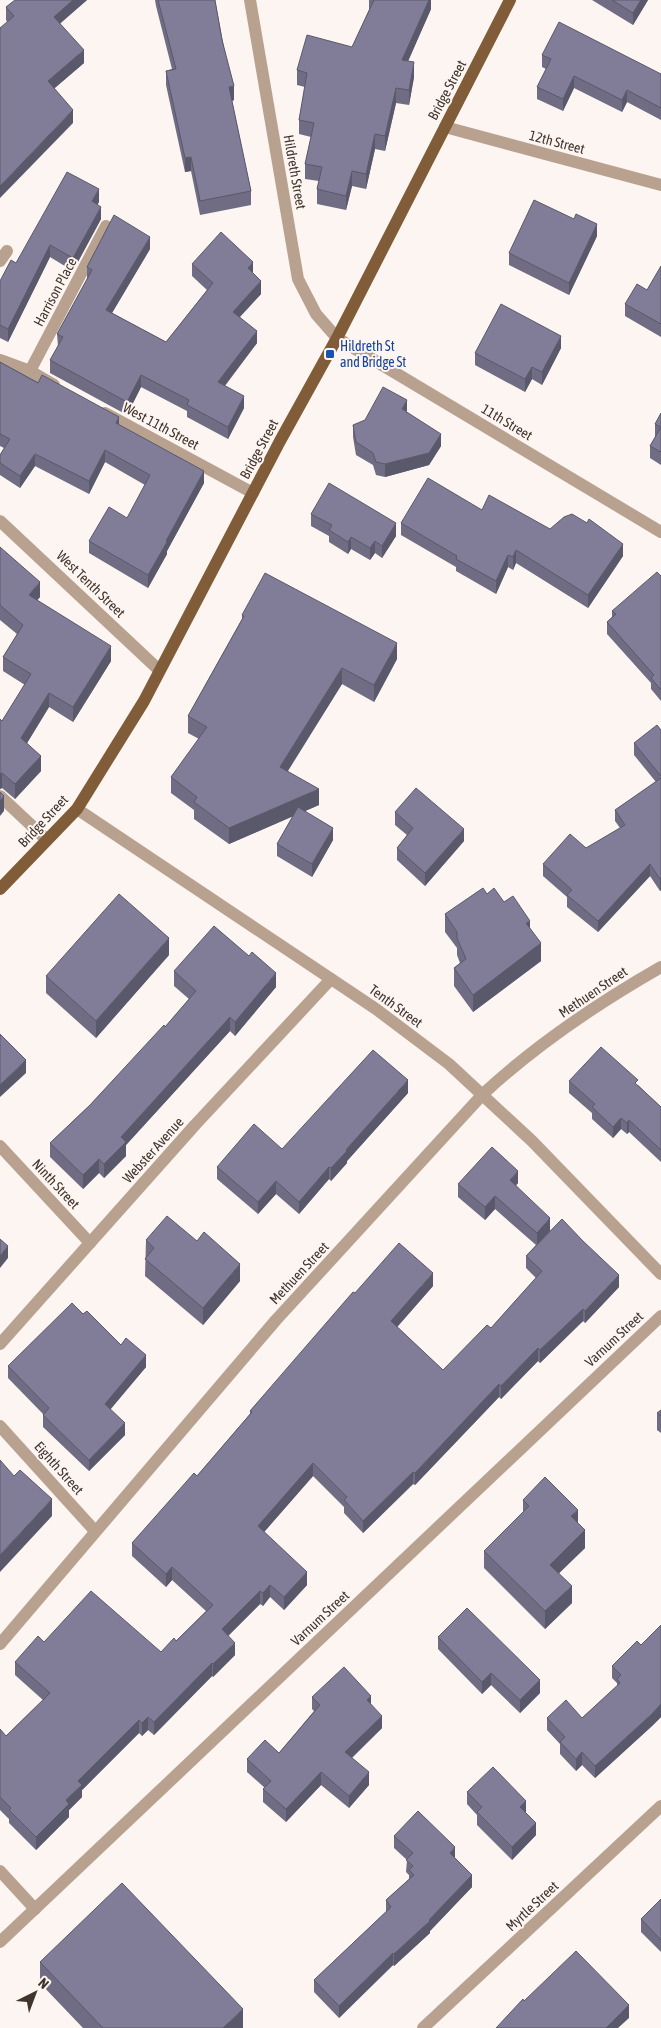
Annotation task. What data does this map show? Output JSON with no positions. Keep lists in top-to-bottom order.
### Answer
{
  "streets": {
    "main road": ["Bridge Street"],
    "street": [
      "12th Street",
      "Hildreth Street",
      "Harrison Place",
      "11th Street",
      "West 11th Street",
      "West Tenth Street",
      "Methuen Street",
      "Tenth Street",
      "Webster Avenue",
      "Ninth Street",
      "Varnum Street",
      "Eighth Street",
      "Myrtle Street"
    ]
  },
  "crossings": [
    ["Bridge Street", "12th Street"],
    ["Bridge Street", "Hildreth Street"],
    ["Bridge Street", "11th Street"],
    ["Bridge Street", "West 11th Street"],
    ["Bridge Street", "West Tenth Street"],
    ["Bridge Street", "Tenth Street"],
    ["Hildreth Street", "11th Street"],
    ["Methuen Street", "Tenth Street"],
    ["Methuen Street", "Eighth Street"],
    ["Tenth Street", "Webster Avenue"],
    ["Webster Avenue", "Ninth Street"]
  ],
  "places": {
    "transit": ["Hildreth St and Bridge St"]
  },
  "north": "top right"
}
